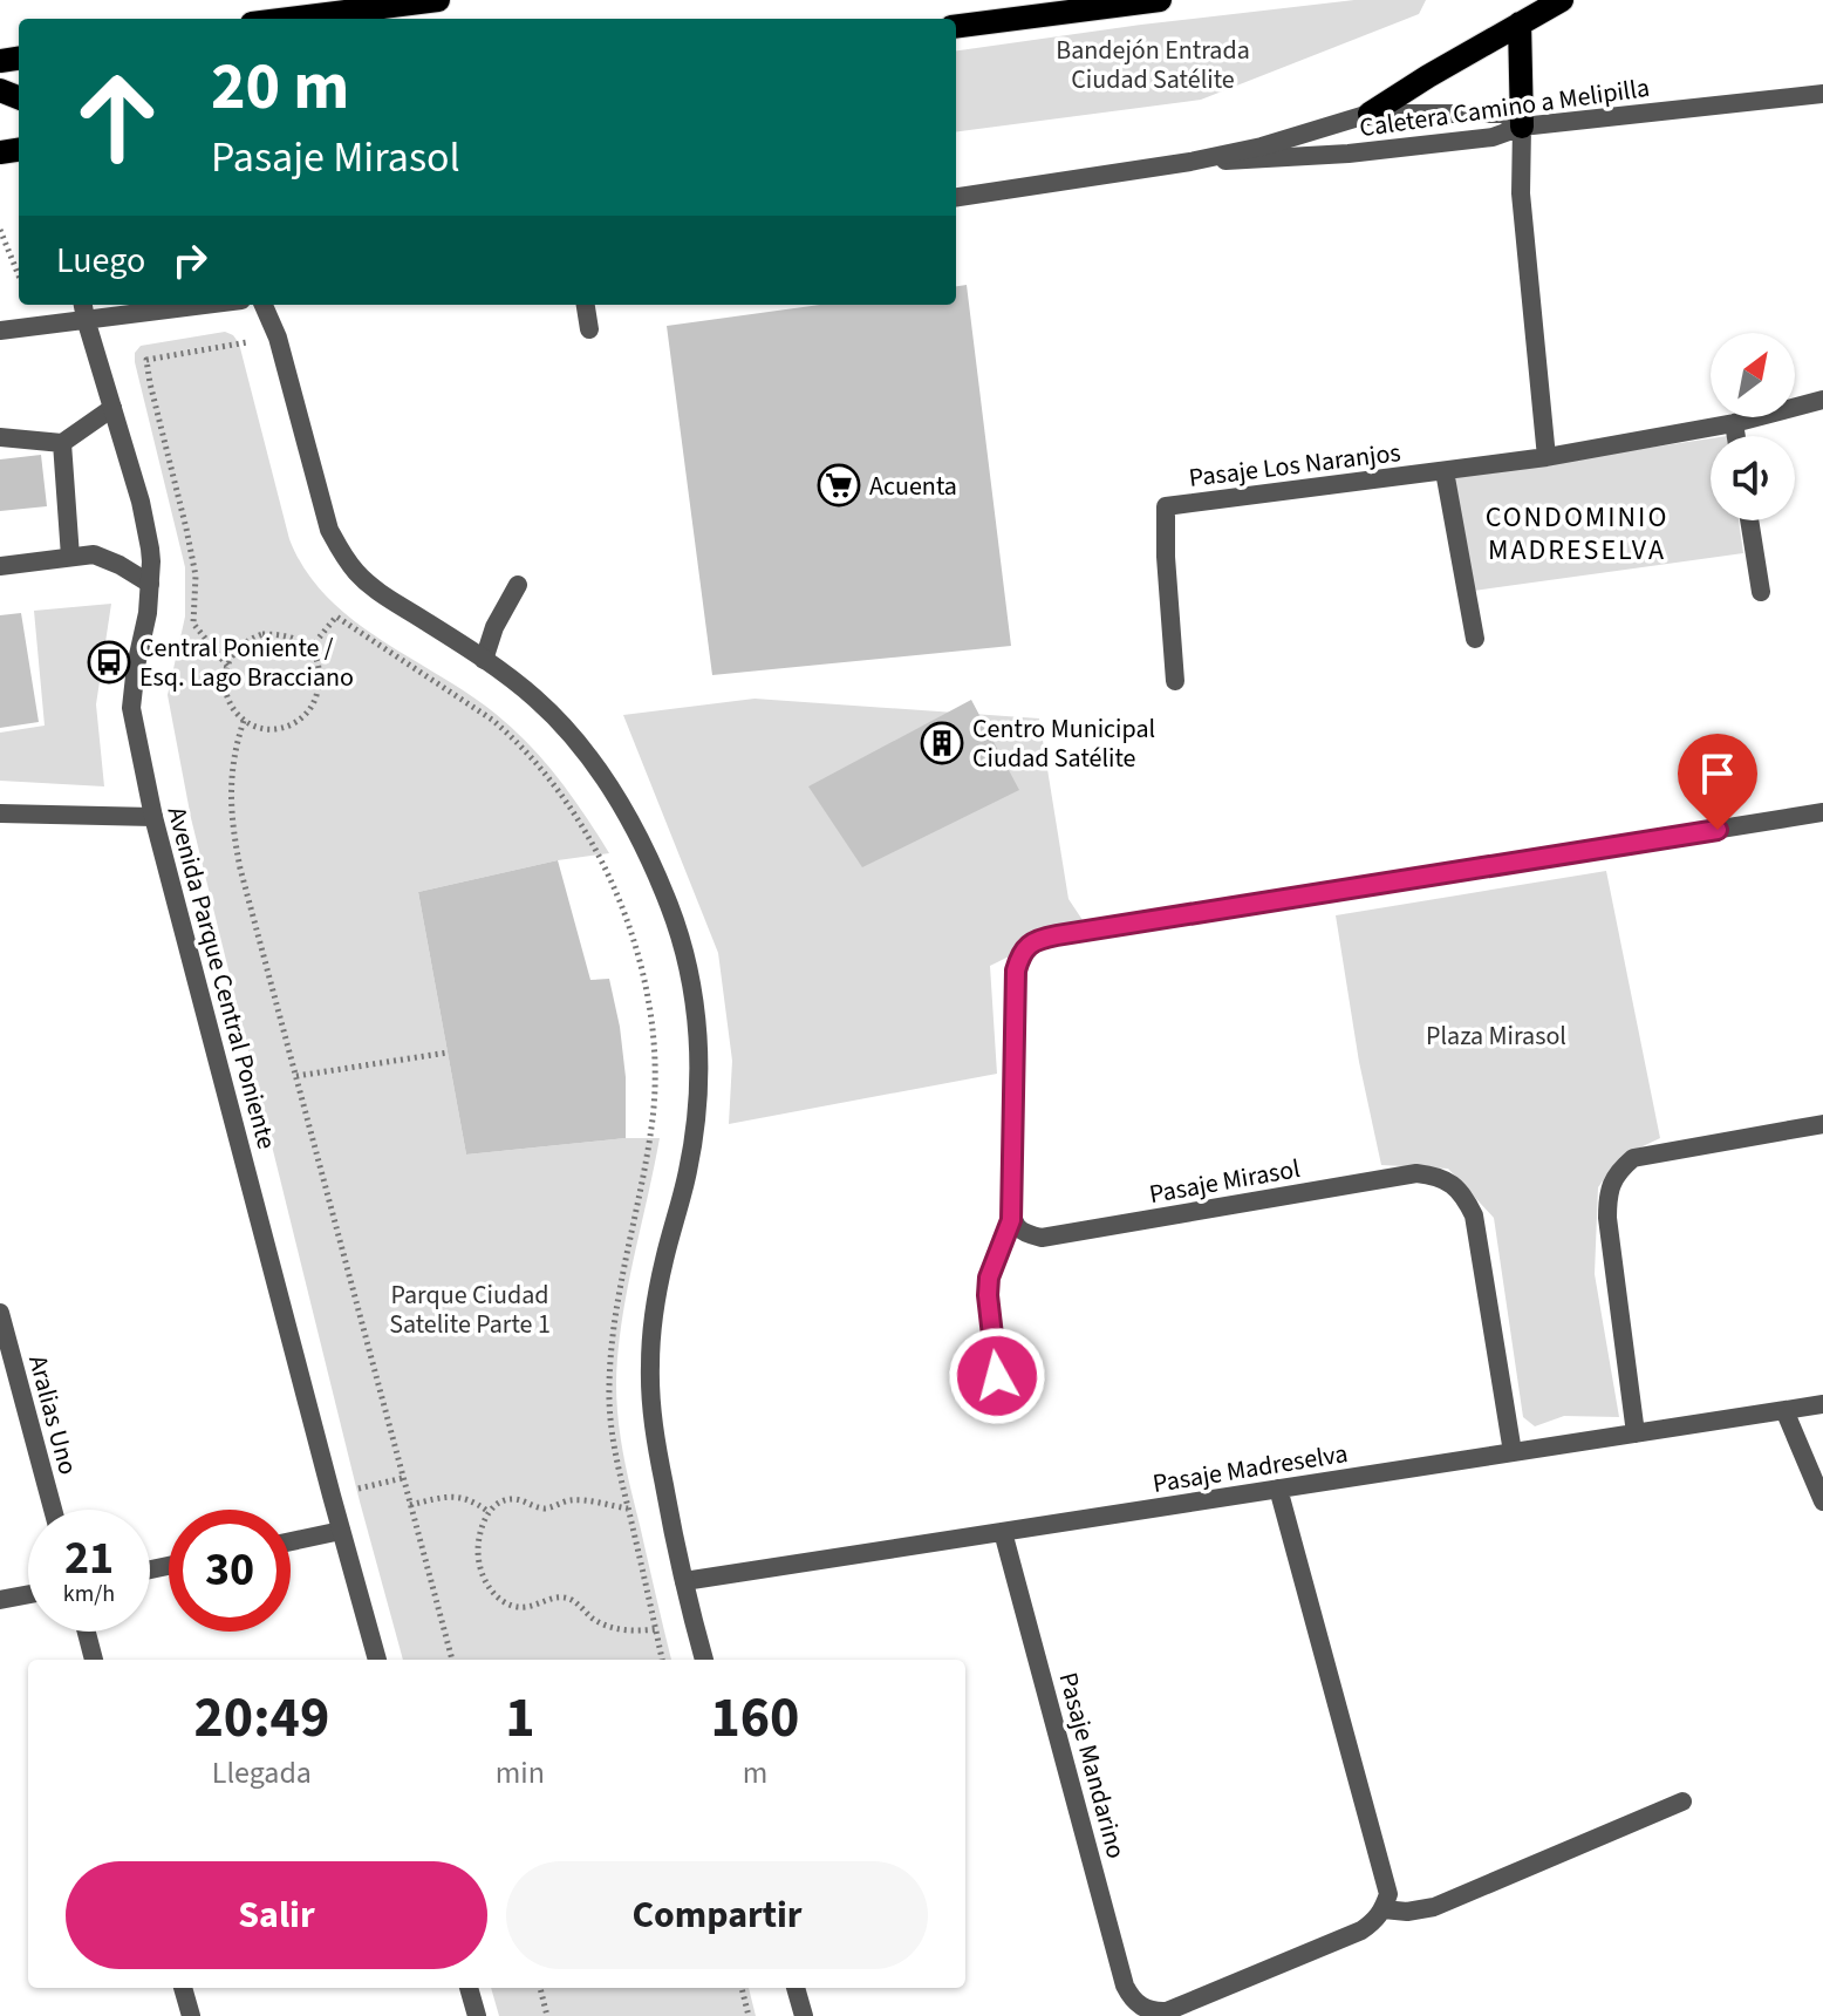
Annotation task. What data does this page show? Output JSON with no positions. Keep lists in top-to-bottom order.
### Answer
{
  "streets": {
    "street": [
      "Caletera Camino a Melipilla",
      "Pasaje Los Naranjos",
      "Avenida Parque Central Poniente",
      "Pasaje Mirasol",
      "Aralias Uno",
      "Pasaje Madreselva",
      "Pasaje Mandarino"
    ]
  },
  "crossings": [
    ["Pasaje Mirasol", "Pasaje Madreselva"],
    ["Pasaje Madreselva", "Pasaje Mandarino"]
  ],
  "districts": ["CONDOMINIO MADRESELVA"],
  "parks": ["Bandejón Entrada Ciudad Satélite", "Plaza Mirasol", "Parque Ciudad Satelite Parte 1"],
  "places": {
    "supermarket": ["Acuenta"],
    "bus stop": ["Central Poniente / Esq. Lago Bracciano"],
    "building": ["Centro Municipal Ciudad Satélite"]
  },
  "north": "top right",
  "page": {
    "turn": ["20 m", "Pasaje Mirasol"],
    "then": "Luego",
    "speed": "21 km/h",
    "limit": "30",
    "eta": [
      "20:49",
      "Llegada",
      "1",
      "min",
      "160",
      "m"
    ],
    "buttons": ["Salir", "Compartir"]
  }
}
